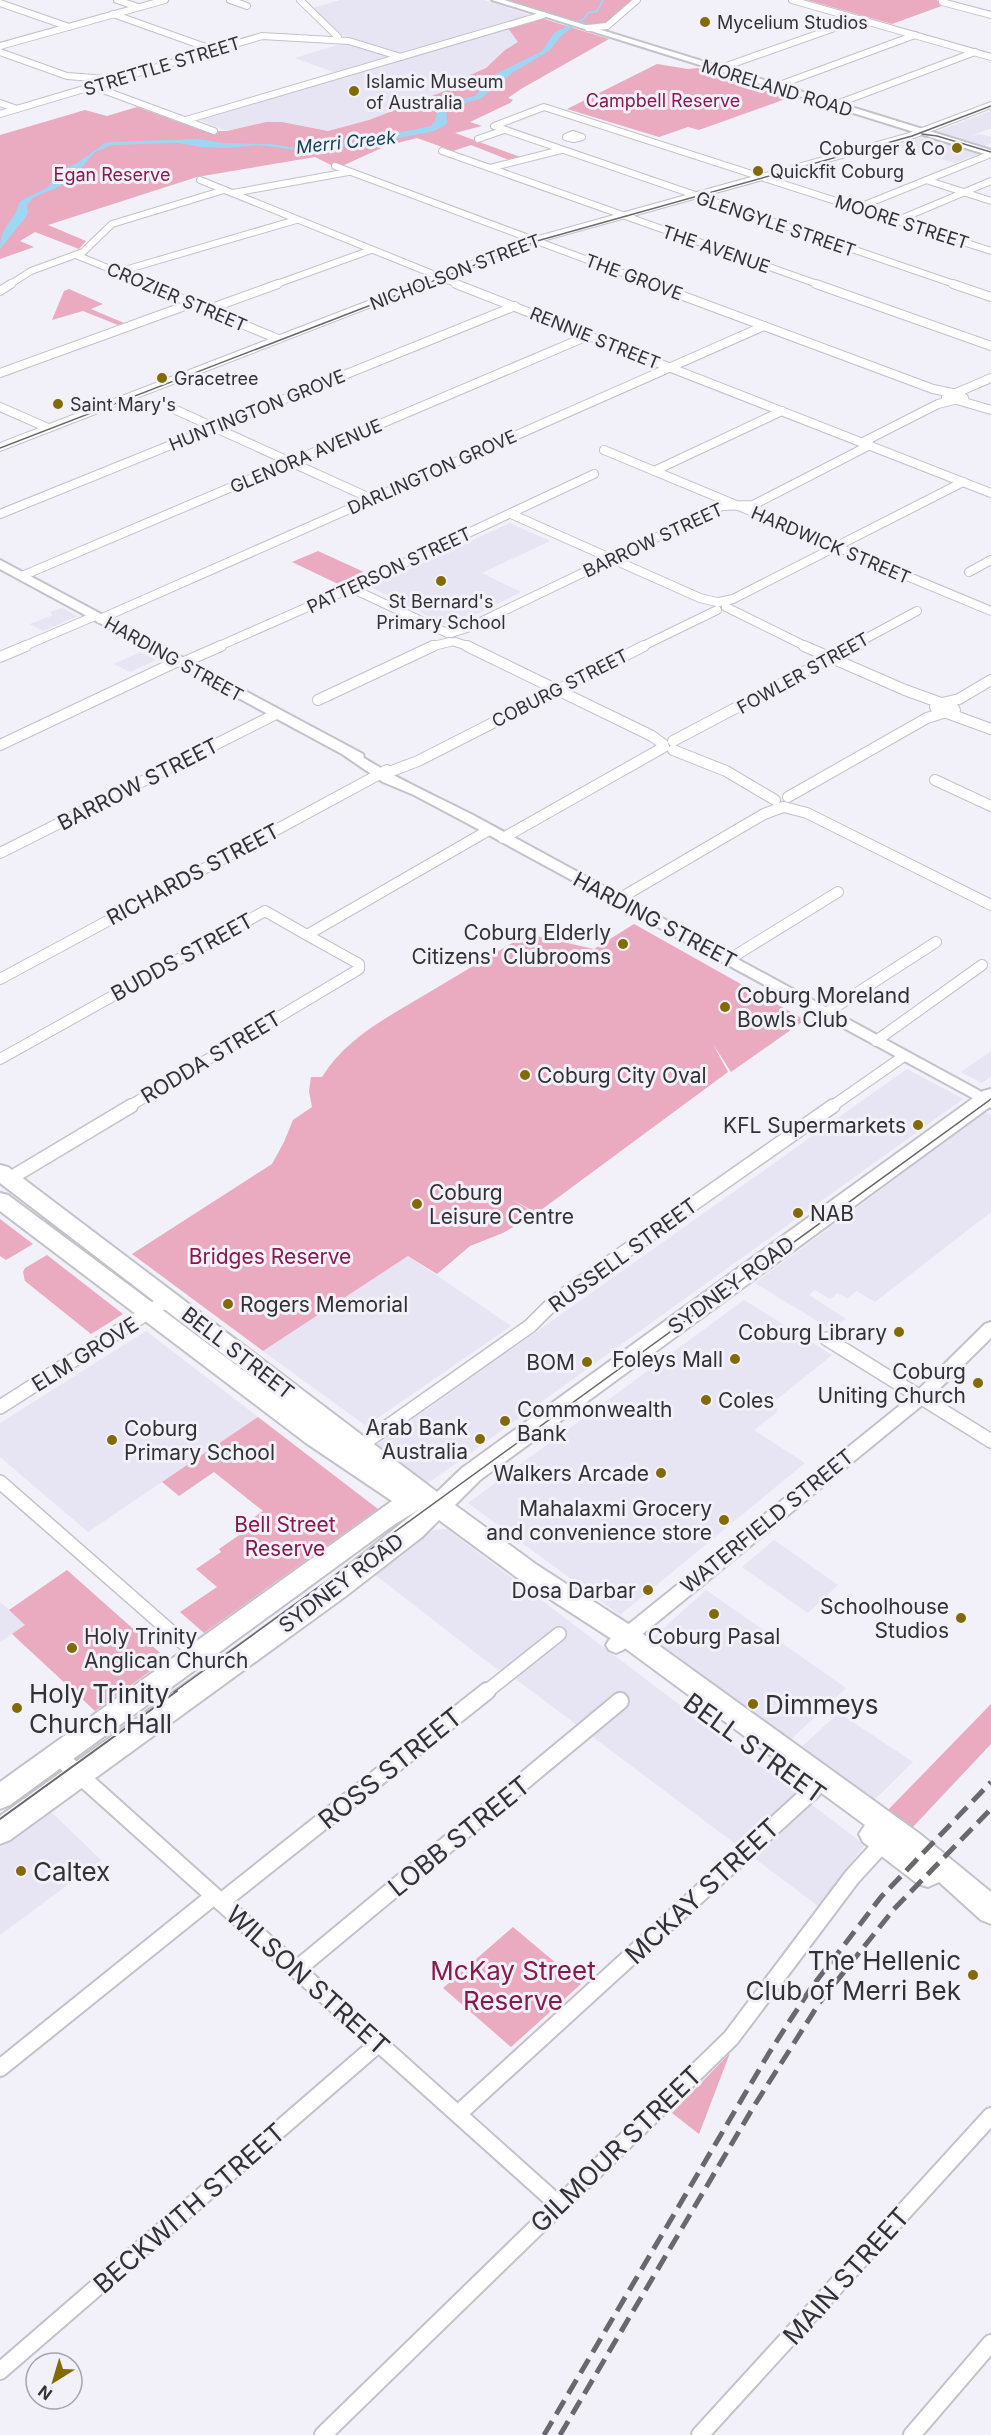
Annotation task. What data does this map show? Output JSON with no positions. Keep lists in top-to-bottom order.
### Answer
{
  "streets": {
    "highway": ["SYDNEY ROAD", "BELL STREET"],
    "main road": ["NICHOLSON STREET"],
    "street": [
      "STRETTLE STREET",
      "MORELAND ROAD",
      "MOORE STREET",
      "GLENGYLE STREET",
      "THE AVENUE",
      "THE GROVE",
      "CROZIER STREET",
      "RENNIE STREET",
      "HUNTINGTON GROVE",
      "GLENORA AVENUE",
      "DARLINGTON GROVE",
      "BARROW STREET",
      "HARDWICK STREET",
      "PATTERSON STREET",
      "HARDING STREET",
      "FOWLER STREET",
      "COBURG STREET",
      "RICHARDS STREET",
      "BUDDS STREET",
      "RODDA STREET",
      "RUSSELL STREET",
      "ELM GROVE",
      "WATERFIELD STREET",
      "ROSS STREET",
      "LOBB STREET",
      "MCKAY STREET",
      "WILSON STREET",
      "GILMOUR STREET",
      "BECKWITH STREET",
      "MAIN STREET"
    ]
  },
  "crossings": [
    ["MORELAND ROAD", "NICHOLSON STREET"],
    ["MOORE STREET", "GLENGYLE STREET"],
    ["MOORE STREET", "NICHOLSON STREET"],
    ["GLENGYLE STREET", "NICHOLSON STREET"],
    ["THE AVENUE", "NICHOLSON STREET"],
    ["NICHOLSON STREET", "THE GROVE"],
    ["NICHOLSON STREET", "CROZIER STREET"],
    ["NICHOLSON STREET", "RENNIE STREET"],
    ["THE GROVE", "DARLINGTON GROVE"],
    ["THE GROVE", "BARROW STREET"],
    ["RENNIE STREET", "HUNTINGTON GROVE"],
    ["RENNIE STREET", "GLENORA AVENUE"],
    ["RENNIE STREET", "DARLINGTON GROVE"],
    ["RENNIE STREET", "BARROW STREET"],
    ["RENNIE STREET", "COBURG STREET"],
    ["GLENORA AVENUE", "HARDING STREET"],
    ["DARLINGTON GROVE", "HARDING STREET"],
    ["BARROW STREET", "HARDWICK STREET"],
    ["BARROW STREET", "HARDING STREET"],
    ["HARDWICK STREET", "COBURG STREET"],
    ["PATTERSON STREET", "HARDING STREET"],
    ["HARDING STREET", "COBURG STREET"],
    ["HARDING STREET", "RICHARDS STREET"],
    ["HARDING STREET", "RUSSELL STREET"],
    ["HARDING STREET", "SYDNEY ROAD"],
    ["COBURG STREET", "RICHARDS STREET"],
    ["BUDDS STREET", "RODDA STREET"],
    ["RODDA STREET", "BELL STREET"],
    ["RUSSELL STREET", "BELL STREET"],
    ["SYDNEY ROAD", "BELL STREET"],
    ["SYDNEY ROAD", "WILSON STREET"],
    ["BELL STREET", "ELM GROVE"],
    ["BELL STREET", "WATERFIELD STREET"],
    ["BELL STREET", "MCKAY STREET"],
    ["BELL STREET", "GILMOUR STREET"],
    ["ROSS STREET", "WILSON STREET"],
    ["LOBB STREET", "WILSON STREET"],
    ["MCKAY STREET", "WILSON STREET"],
    ["WILSON STREET", "GILMOUR STREET"],
    ["WILSON STREET", "BECKWITH STREET"]
  ],
  "water": ["Merri Creek"],
  "parks": [
    "Campbell Reserve",
    "Egan Reserve",
    "Bridges Reserve",
    "Bell Street Reserve",
    "McKay Street Reserve"
  ],
  "places": [
    "Mycelium Studios",
    "Islamic Museum of Australia",
    "Coburger & Co",
    "Quickfit Coburg",
    "Gracetree",
    "Saint Mary's",
    "St Bernard's Primary School",
    "Coburg Elderly Citizens' Clubrooms",
    "Coburg Moreland Bowls Club",
    "Coburg City Oval",
    "KFL Supermarkets",
    "Coburg Leisure Centre",
    "NAB",
    "Rogers Memorial",
    "Coburg Library",
    "Foleys Mall",
    "BOM",
    "Coburg Uniting Church",
    "Coles",
    "Commonwealth Bank",
    "Arab Bank Australia",
    "Coburg Primary School",
    "Walkers Arcade",
    "Mahalaxmi Grocery and convenience store",
    "Dosa Darbar",
    "Coburg Pasal",
    "Schoolhouse Studios",
    "Holy Trinity Anglican Church",
    "Dimmeys",
    "Holy Trinity Church Hall",
    "Caltex",
    "The Hellenic Club of Merri Bek"
  ],
  "north": "bottom left"
}
